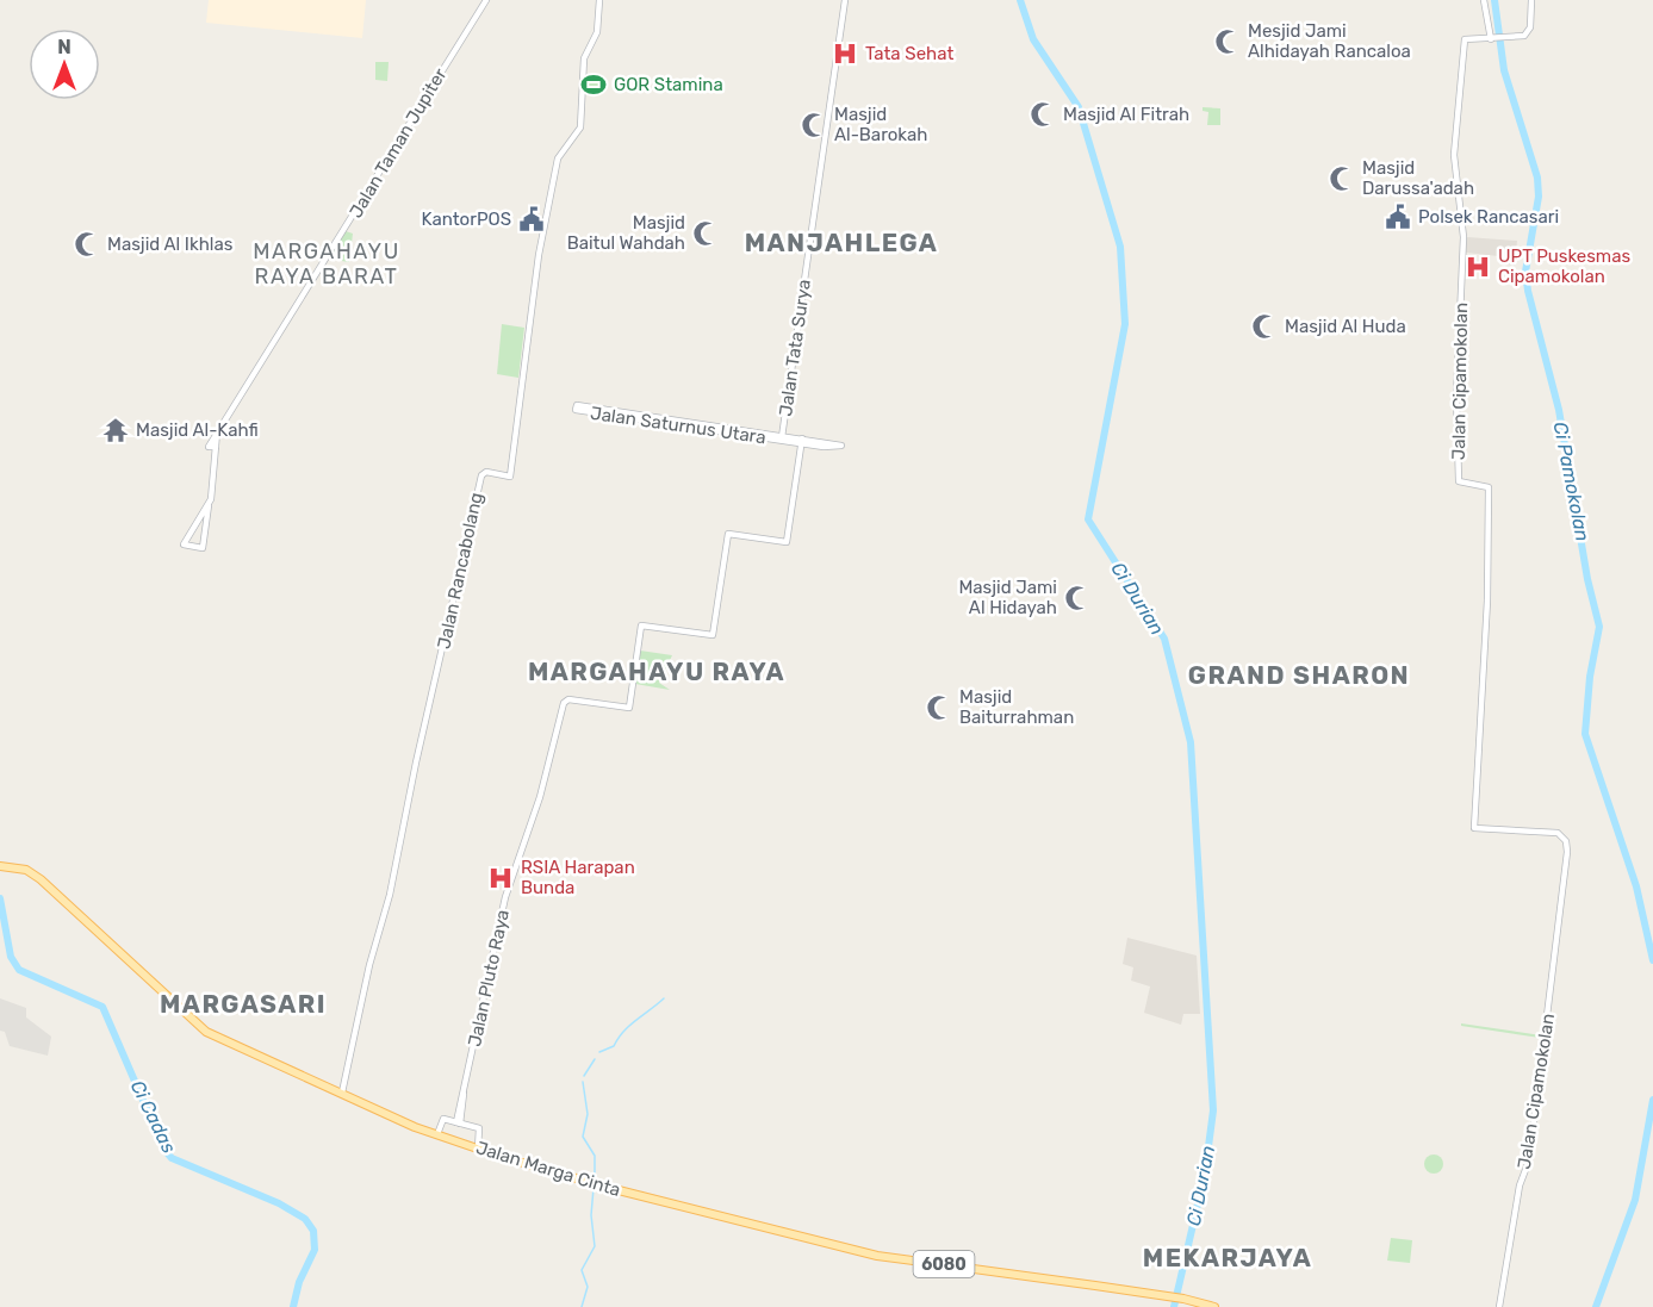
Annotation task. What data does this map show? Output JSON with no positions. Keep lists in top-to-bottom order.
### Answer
{
  "streets": {
    "main road": ["Jalan Marga Cinta", "6080"],
    "street": [
      "Jalan Taman Jupiter",
      "Jalan Tata Surya",
      "Jalan Cipamokolan",
      "Jalan Saturnus Utara",
      "Jalan Rancabolang",
      "Jalan Pluto Raya"
    ]
  },
  "crossings": [
    ["Jalan Tata Surya", "Jalan Saturnus Utara"],
    ["Jalan Rancabolang", "Jalan Marga Cinta"]
  ],
  "districts": [
    "MANJAHLEGA",
    "MARGAHAYU RAYA BARAT",
    "MARGAHAYU RAYA",
    "GRAND SHARON",
    "MARGASARI",
    "MEKARJAYA"
  ],
  "water": ["Ci Pamokolan", "Ci Durian", "Ci Cadas"],
  "places": {
    "mosque": [
      "Mesjid Jami Alhidayah Rancaloa",
      "Masjid Al Fitrah",
      "Masjid Al-Barokah",
      "Masjid Darussa'adah",
      "Masjid Baitul Wahdah",
      "Masjid Al Ikhlas",
      "Masjid Al Huda",
      "Masjid Jami Al Hidayah",
      "Masjid Baiturrahman"
    ],
    "hospital": ["Tata Sehat", "UPT Puskesmas Cipamokolan", "RSIA Harapan Bunda"],
    "sports": ["GOR Stamina"],
    "public building": ["Polsek Rancasari", "KantorPOS"],
    "temple": ["Masjid Al-Kahfi"]
  },
  "north": "top"
}
